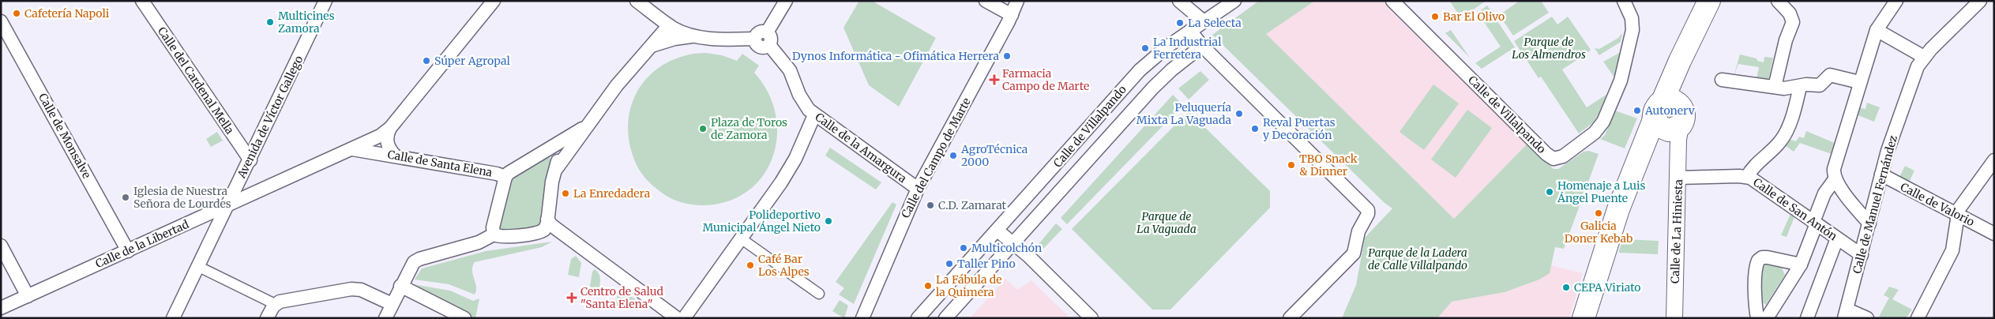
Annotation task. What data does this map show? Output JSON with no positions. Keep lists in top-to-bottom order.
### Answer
{
  "streets": {
    "street": [
      "Calle del Cardenal Mella",
      "Calle de Villalpando",
      "Avenida de Víctor Gallego",
      "Calle de Monsalve",
      "Calle de la Amargura",
      "Calle del Campo de Marte",
      "Calle de Santa Elena",
      "Calle de Manuel Fernández",
      "Calle de Valorio",
      "Calle de San Antón",
      "Calle de La Hiniesta",
      "Calle de la Libertad"
    ]
  },
  "crossings": [
    ["Calle del Cardenal Mella", "Avenida de Víctor Gallego"],
    ["Avenida de Víctor Gallego", "Calle de la Libertad"],
    ["Calle de Monsalve", "Calle de la Libertad"],
    ["Calle de la Amargura", "Calle del Campo de Marte"],
    ["Calle de Santa Elena", "Calle de la Libertad"],
    ["Calle de Manuel Fernández", "Calle de Valorio"],
    ["Calle de Manuel Fernández", "Calle de San Antón"],
    ["Calle de San Antón", "Calle de La Hiniesta"]
  ],
  "parks": ["Parque de Los Almendros", "Parque de La Vaguada", "Parque de la Ladera de Calle Villalpando"],
  "places": {
    "other": [
      "Cafetería Napoli",
      "Bar El Olivo",
      "Multicines Zamora",
      "La Selecta",
      "La Industrial Ferretera",
      "Dynos Informática - Ofimática Herrera",
      "Súper Agropal",
      "Autonerv",
      "Peluquería Mixta La Vaguada",
      "Plaza de Toros de Zamora",
      "Reval Puertas y Decoración",
      "AgroTécnica 2000",
      "TBO Snack & Dinner",
      "Homenaje a Luis Ángel Puente",
      "La Enredadera",
      "Iglesia de Nuestra Señora de Lourdes",
      "C.D. Zamarat",
      "Galicia Doner Kebab",
      "Polideportivo Municipal Ángel Nieto",
      "Multicolchón",
      "Taller Pino",
      "Café Bar Los Alpes",
      "La Fábula de la Quimera",
      "CEPA Viriato"
    ],
    "health": ["Farmacia Campo de Marte", "Centro de Salud \"Santa Elena\""]
  }
}
